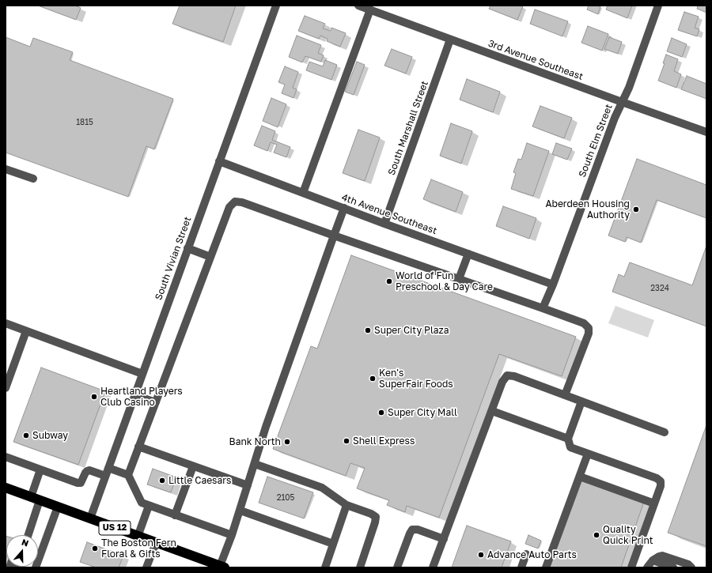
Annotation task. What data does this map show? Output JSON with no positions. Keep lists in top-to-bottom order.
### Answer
{
  "streets": {
    "highway": ["US 12"],
    "street": [
      "3rd Avenue Southeast",
      "South Marshall Street",
      "South Elm Street",
      "4th Avenue Southeast",
      "South Vivian Street"
    ]
  },
  "crossings": [
    ["3rd Avenue Southeast", "South Marshall Street"],
    ["3rd Avenue Southeast", "South Elm Street"],
    ["South Marshall Street", "4th Avenue Southeast"],
    ["South Elm Street", "4th Avenue Southeast"],
    ["4th Avenue Southeast", "South Vivian Street"],
    ["South Vivian Street", "US 12"]
  ],
  "places": [
    "Aberdeen Housing Authority",
    "World of Fun Preschool & Day Care",
    "Super City Plaza",
    "Ken's SuperFair Foods",
    "Heartland Players Club Casino",
    "Super City Mall",
    "Subway",
    "Shell Express",
    "Bank North",
    "Little Caesars",
    "Quality Quick Print",
    "The Boston Fern Floral & Gifts",
    "Advance Auto Parts"
  ],
  "house_numbers": ["1815", "2324", "2105"],
  "north": "top"
}
